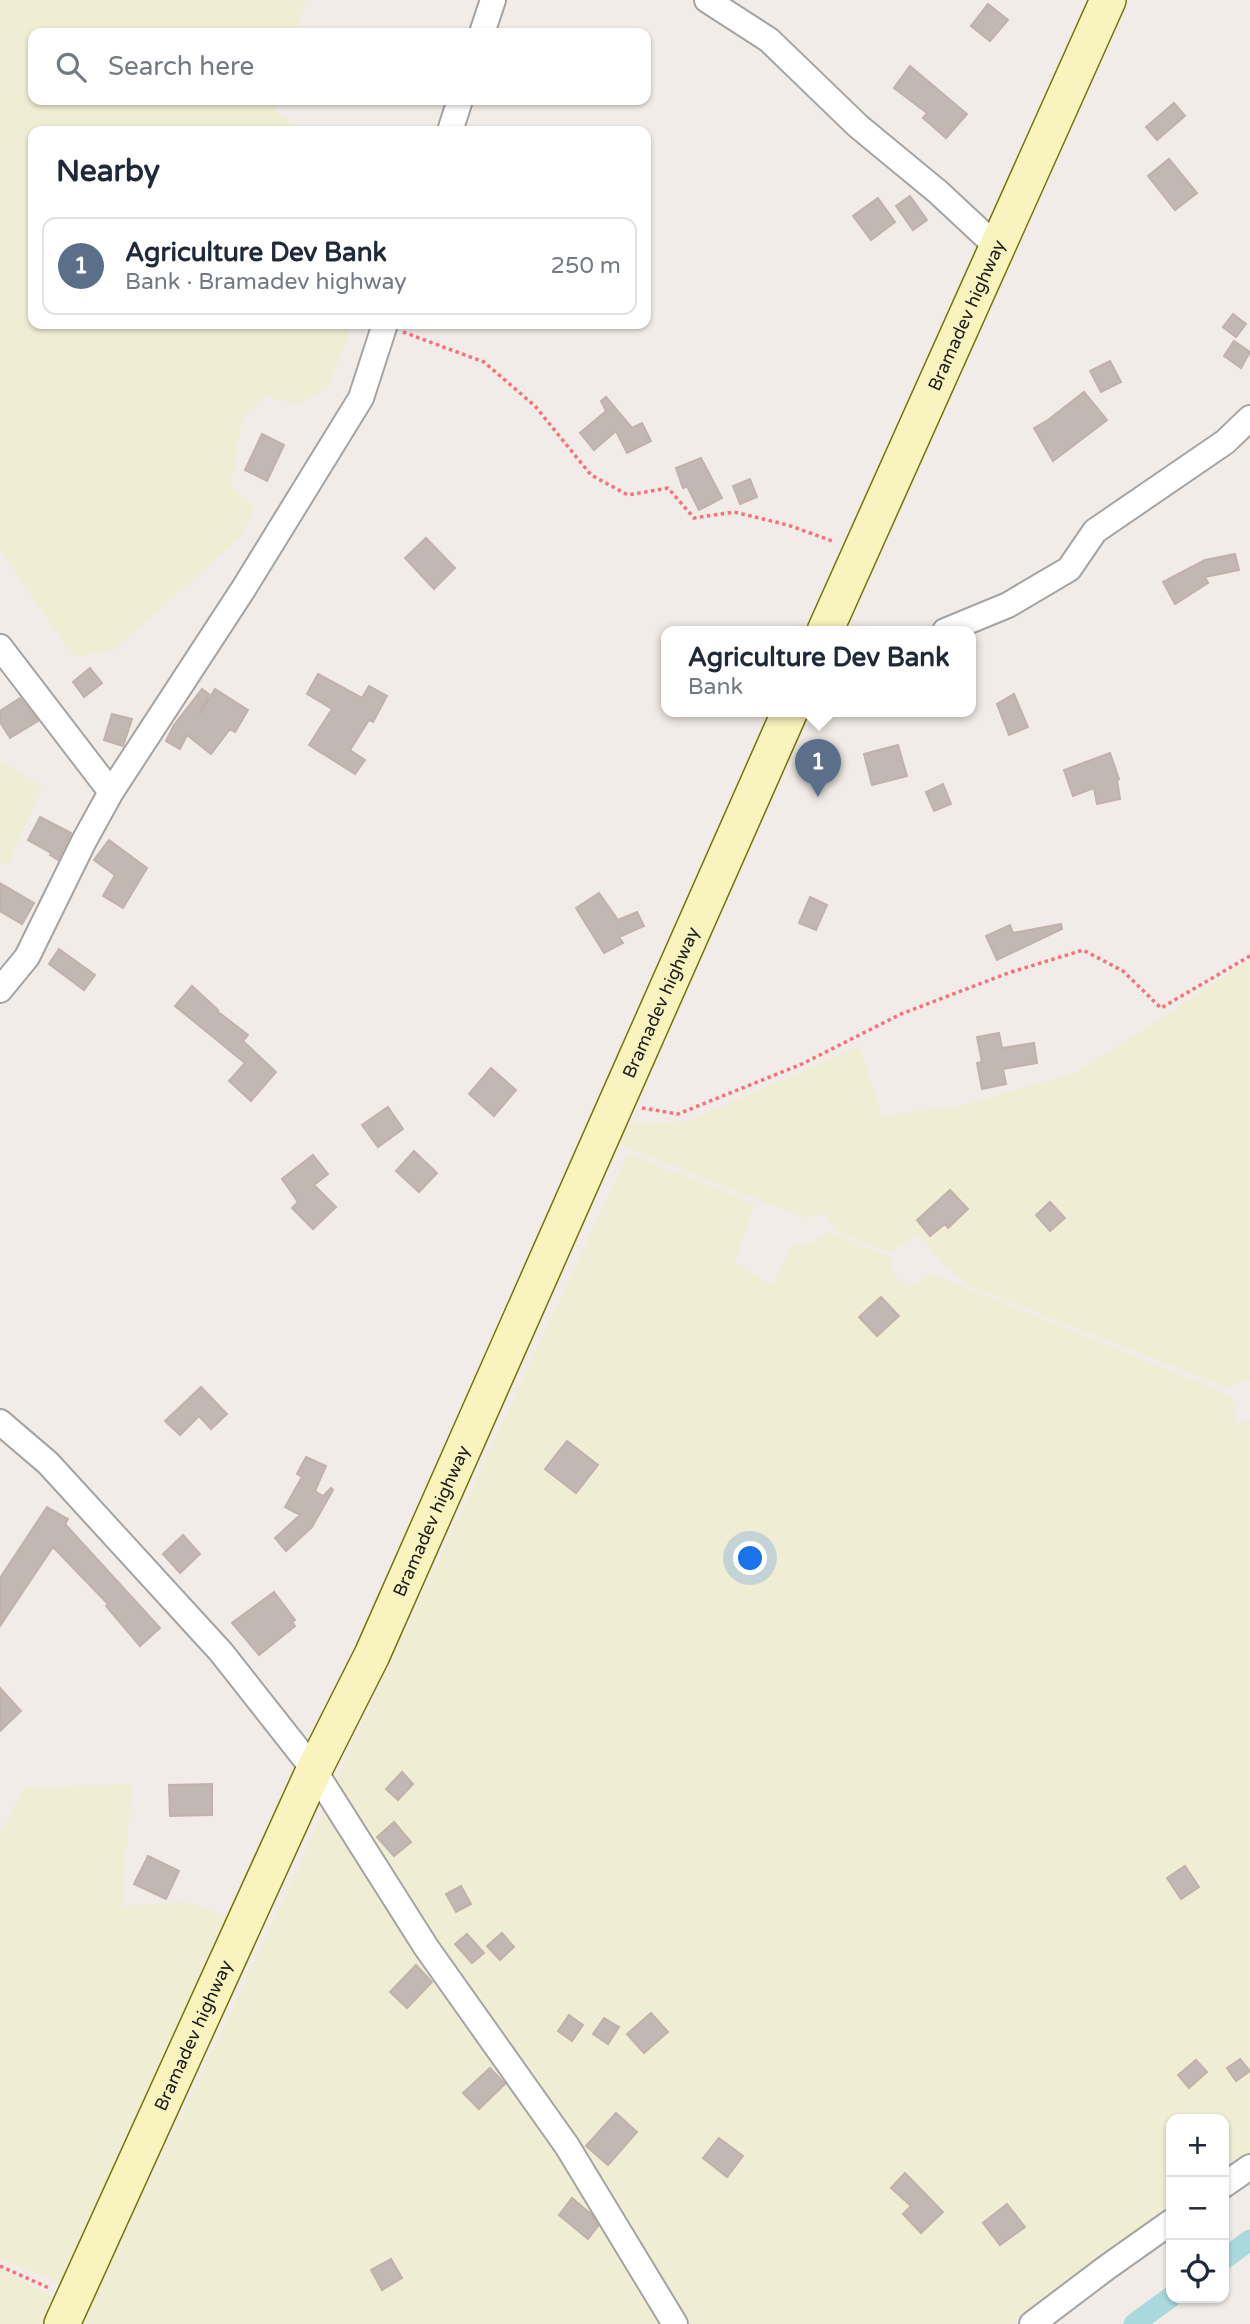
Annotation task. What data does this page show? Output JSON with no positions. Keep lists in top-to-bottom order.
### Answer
{
  "streets": {
    "street": ["Bramadev highway"]
  },
  "page": {
    "search": "Search here",
    "heading": "Nearby",
    "list": [
      {
        "mark": "1",
        "name": "Agriculture Dev Bank",
        "note": "Bank · Bramadev highway",
        "value": "250 m"
      }
    ],
    "popup": ["Agriculture Dev Bank", "Bank"],
    "pins": "1",
    "map_buttons": ["+", "−"]
  }
}
